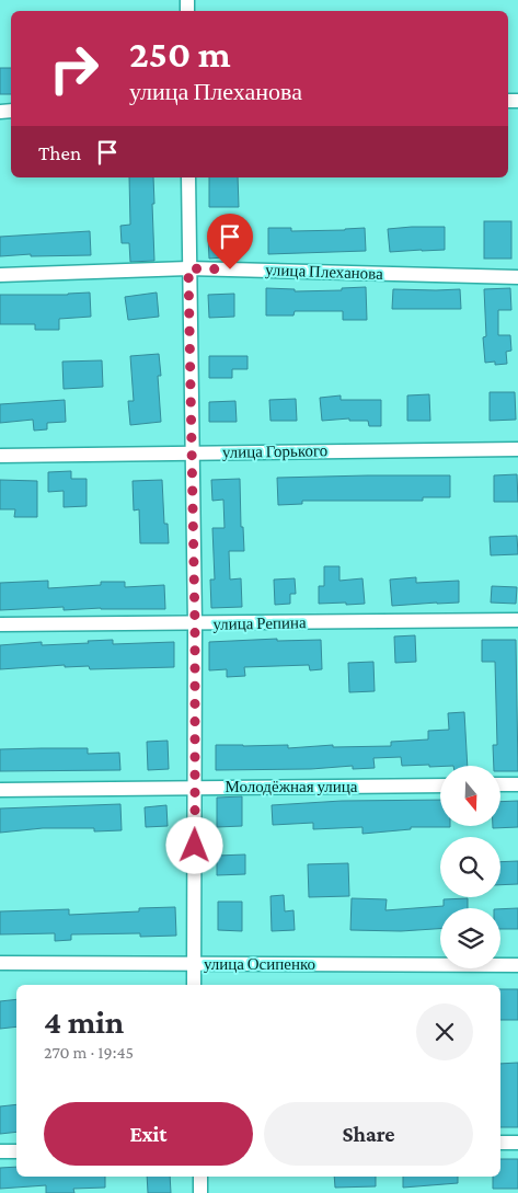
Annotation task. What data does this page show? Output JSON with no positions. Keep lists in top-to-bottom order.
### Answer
{
  "streets": {
    "street": [
      "улица Плеханова",
      "улица Горького",
      "улица Репина",
      "Молодёжная улица",
      "улица Осипенко"
    ]
  },
  "north": "bottom",
  "page": {
    "turn": ["250 m", "улица Плеханова"],
    "then": "Then",
    "heading": ["4 min", "270 m · 19:45"],
    "buttons": ["Exit", "Share"]
  }
}
